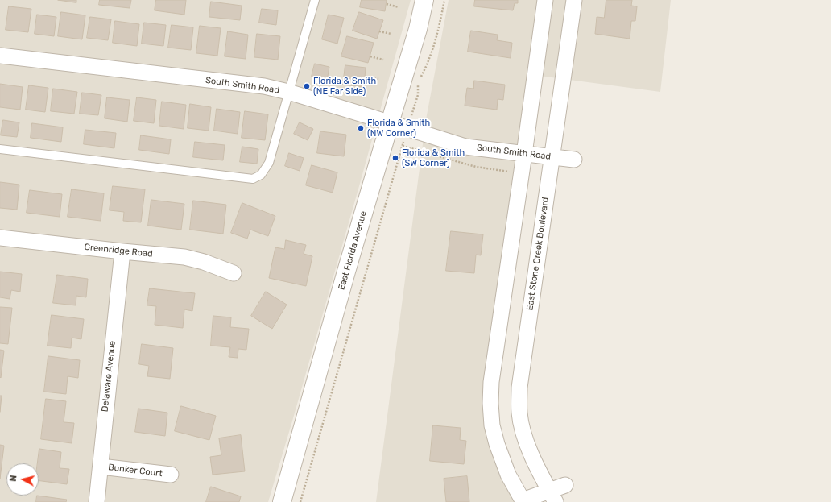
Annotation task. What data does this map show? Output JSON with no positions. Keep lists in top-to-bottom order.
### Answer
{
  "streets": {
    "street": [
      "South Smith Road",
      "Greenridge Road",
      "East Florida Avenue",
      "East Stone Creek Boulevard",
      "Delaware Avenue",
      "Bunker Court"
    ]
  },
  "crossings": [
    ["South Smith Road", "East Florida Avenue"],
    ["South Smith Road", "East Stone Creek Boulevard"],
    ["Greenridge Road", "Delaware Avenue"],
    ["Delaware Avenue", "Bunker Court"]
  ],
  "places": ["Florida & Smith (NE Far Side)", "Florida & Smith (NW Corner)", "Florida & Smith (SW Corner)"],
  "north": "left"
}
